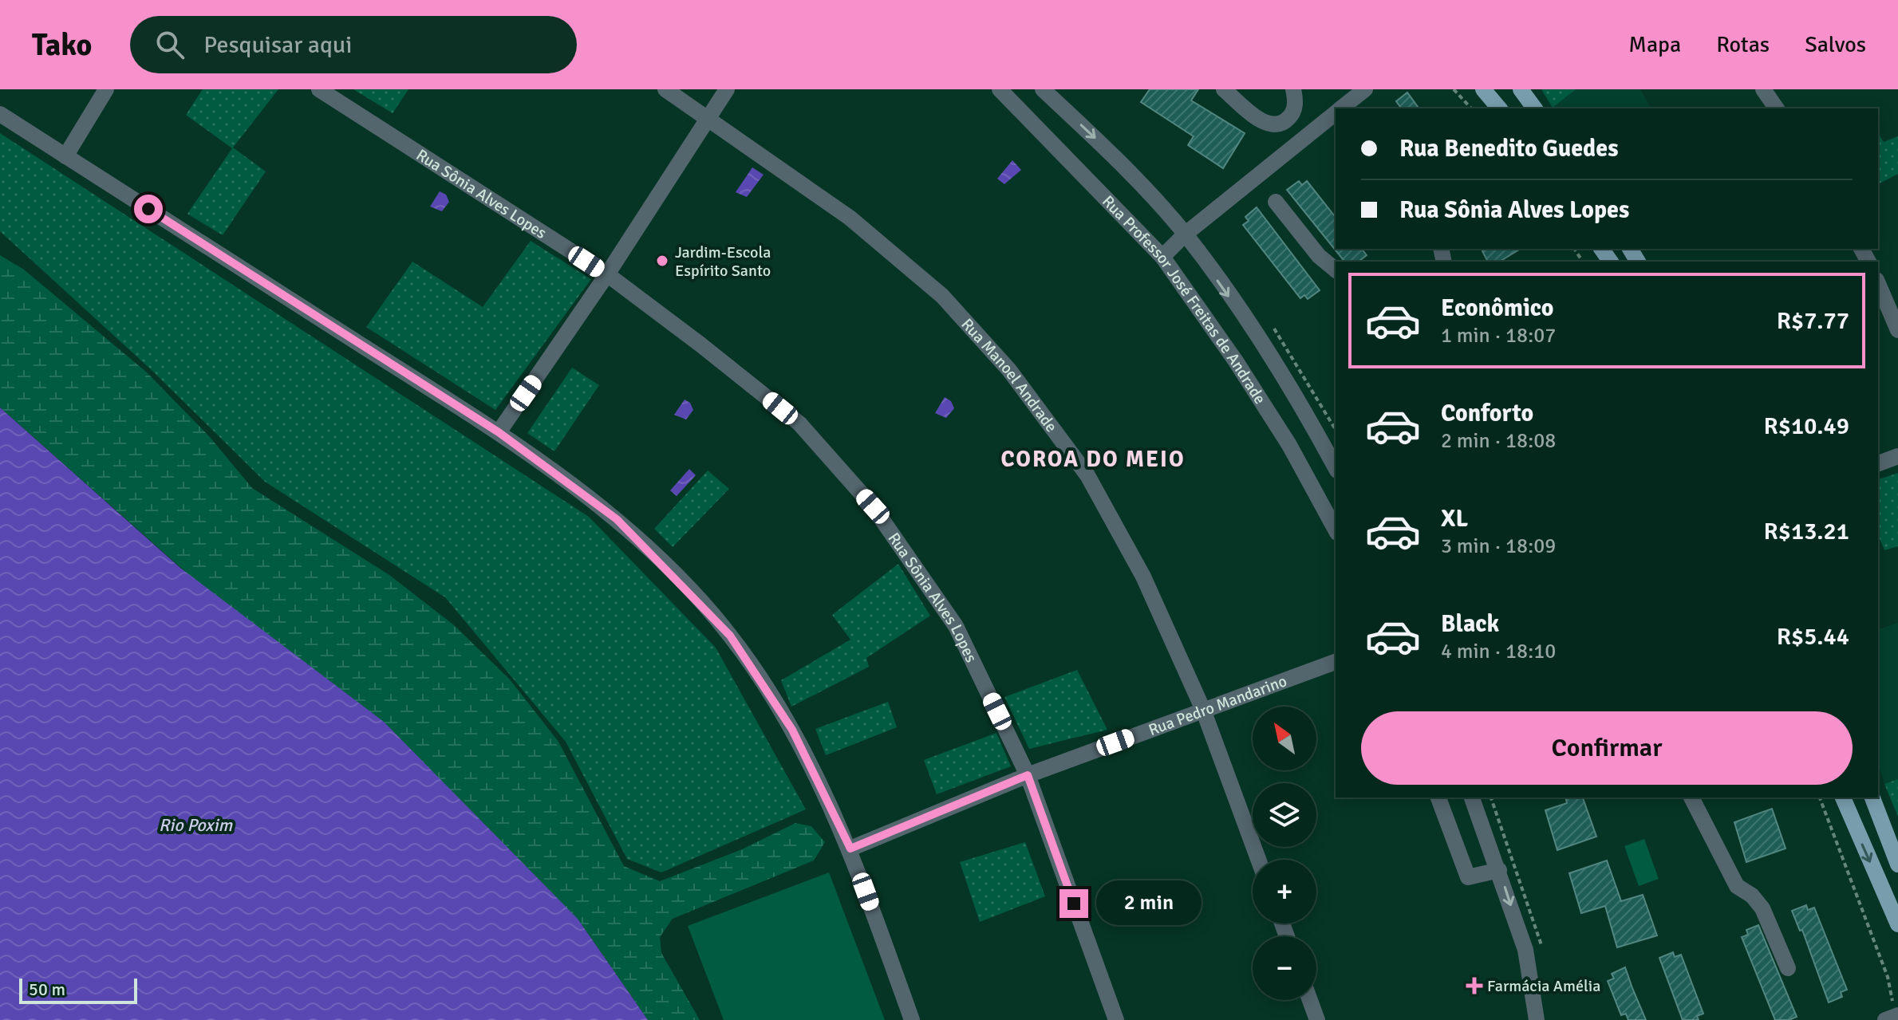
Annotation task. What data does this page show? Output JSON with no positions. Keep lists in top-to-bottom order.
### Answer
{
  "streets": {
    "street": [
      "Rua Sônia Alves Lopes",
      "Rua Professor José Freitas de Andrade",
      "Rua Manoel Andrade",
      "Rua Pedro Mandarino"
    ]
  },
  "crossings": [
    ["Rua Sônia Alves Lopes", "Rua Pedro Mandarino"],
    ["Rua Manoel Andrade", "Rua Pedro Mandarino"]
  ],
  "districts": ["COROA DO MEIO"],
  "water": ["Rio Poxim"],
  "places": {
    "other": ["Jardim-Escola Espírito Santo"],
    "health": ["Farmácia Amélia"]
  },
  "scale_bar": "50 m",
  "north": "top left",
  "page": {
    "header": "Tako",
    "search": "Pesquisar aqui",
    "nav": ["Mapa", "Rotas", "Salvos"],
    "banner": ["Rua Benedito Guedes", "Rua Sônia Alves Lopes"],
    "list": [
      {
        "name": "Econômico",
        "note": "1 min · 18:07",
        "value": "R$7.77"
      },
      {
        "name": "Conforto",
        "note": "2 min · 18:08",
        "value": "R$10.49"
      },
      {
        "name": "XL",
        "note": "3 min · 18:09",
        "value": "R$13.21"
      },
      {
        "name": "Black",
        "note": "4 min · 18:10",
        "value": "R$5.44"
      }
    ],
    "buttons": "Confirmar",
    "map_buttons": ["+", "−"],
    "bubble": "2 min",
    "scale": "50 m"
  }
}
